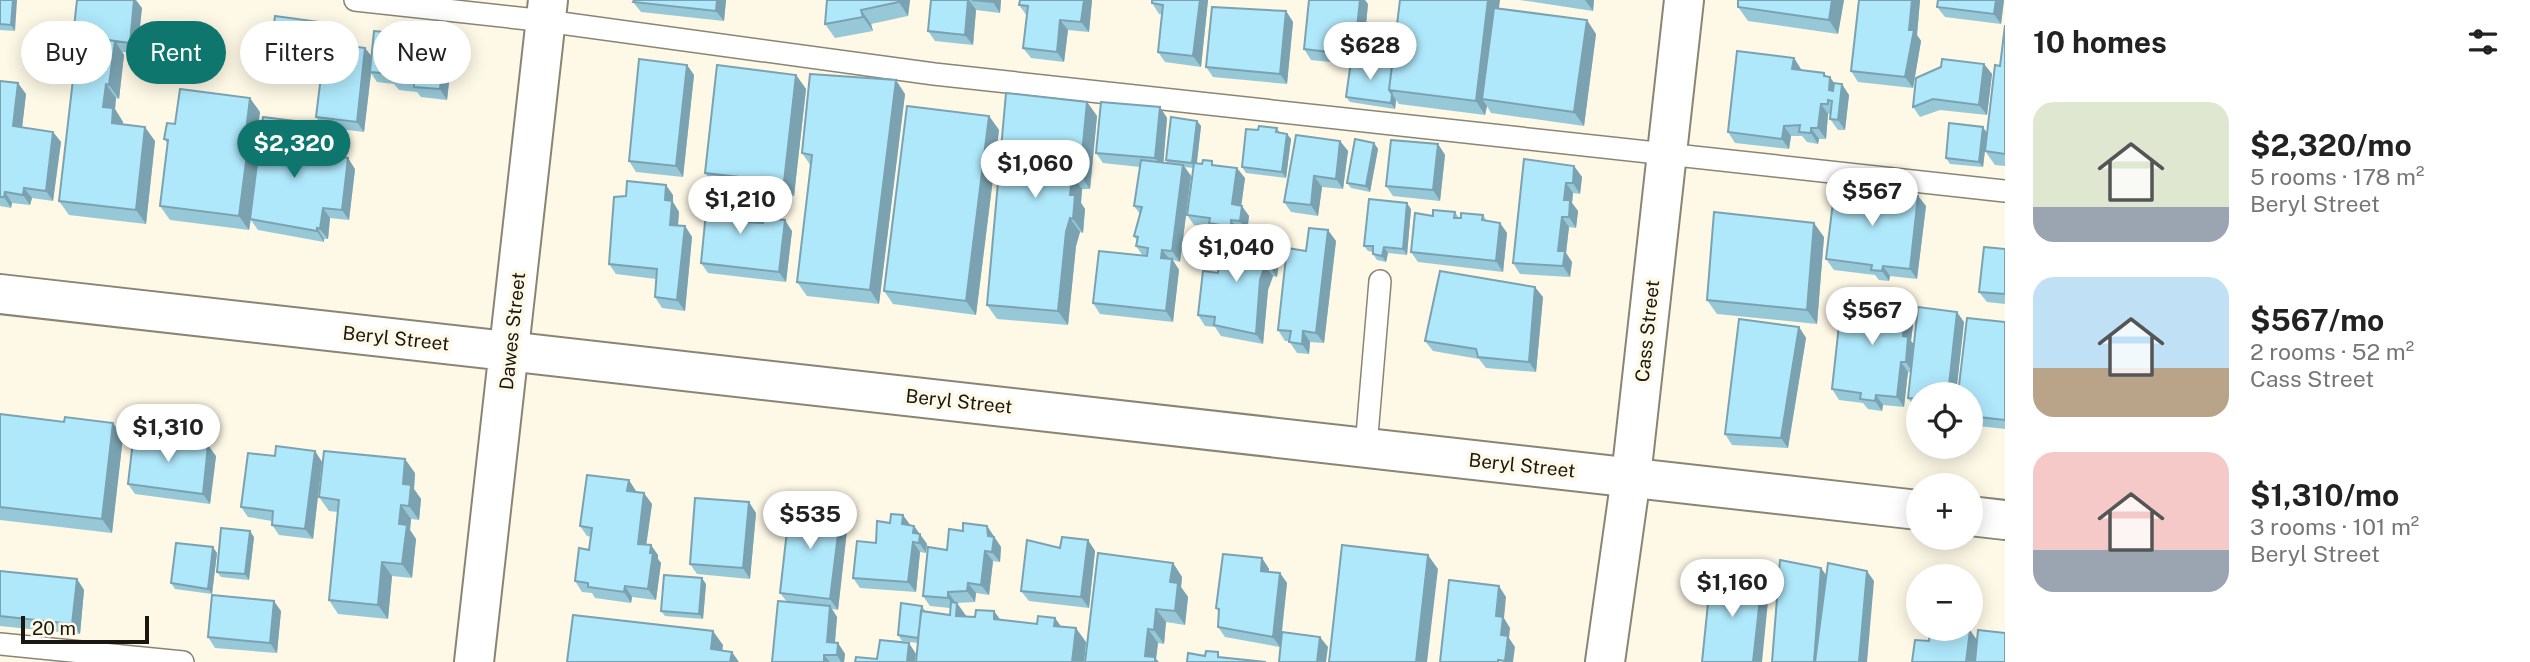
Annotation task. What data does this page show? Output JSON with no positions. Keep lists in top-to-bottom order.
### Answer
{
  "streets": {
    "street": ["Dawes Street", "Cass Street", "Beryl Street"]
  },
  "crossings": [
    ["Dawes Street", "Beryl Street"],
    ["Cass Street", "Beryl Street"]
  ],
  "scale_bar": "20 m",
  "page": {
    "heading": "10 homes",
    "chip": [
      "Buy",
      "Rent",
      "Filters",
      "New"
    ],
    "price": [
      "$628",
      "$2,320",
      "$1,060",
      "$567",
      "$1,210",
      "$1,040",
      "$567",
      "$1,310",
      "$535",
      "$1,160"
    ],
    "list": [
      {
        "name": "$2,320/mo",
        "note": "5 rooms · 178 m² · Beryl Street"
      },
      {
        "name": "$567/mo",
        "note": "2 rooms · 52 m² · Cass Street"
      },
      {
        "name": "$1,310/mo",
        "note": "3 rooms · 101 m² · Beryl Street"
      }
    ],
    "map_buttons": ["+", "−"],
    "scale": "20 m"
  }
}
